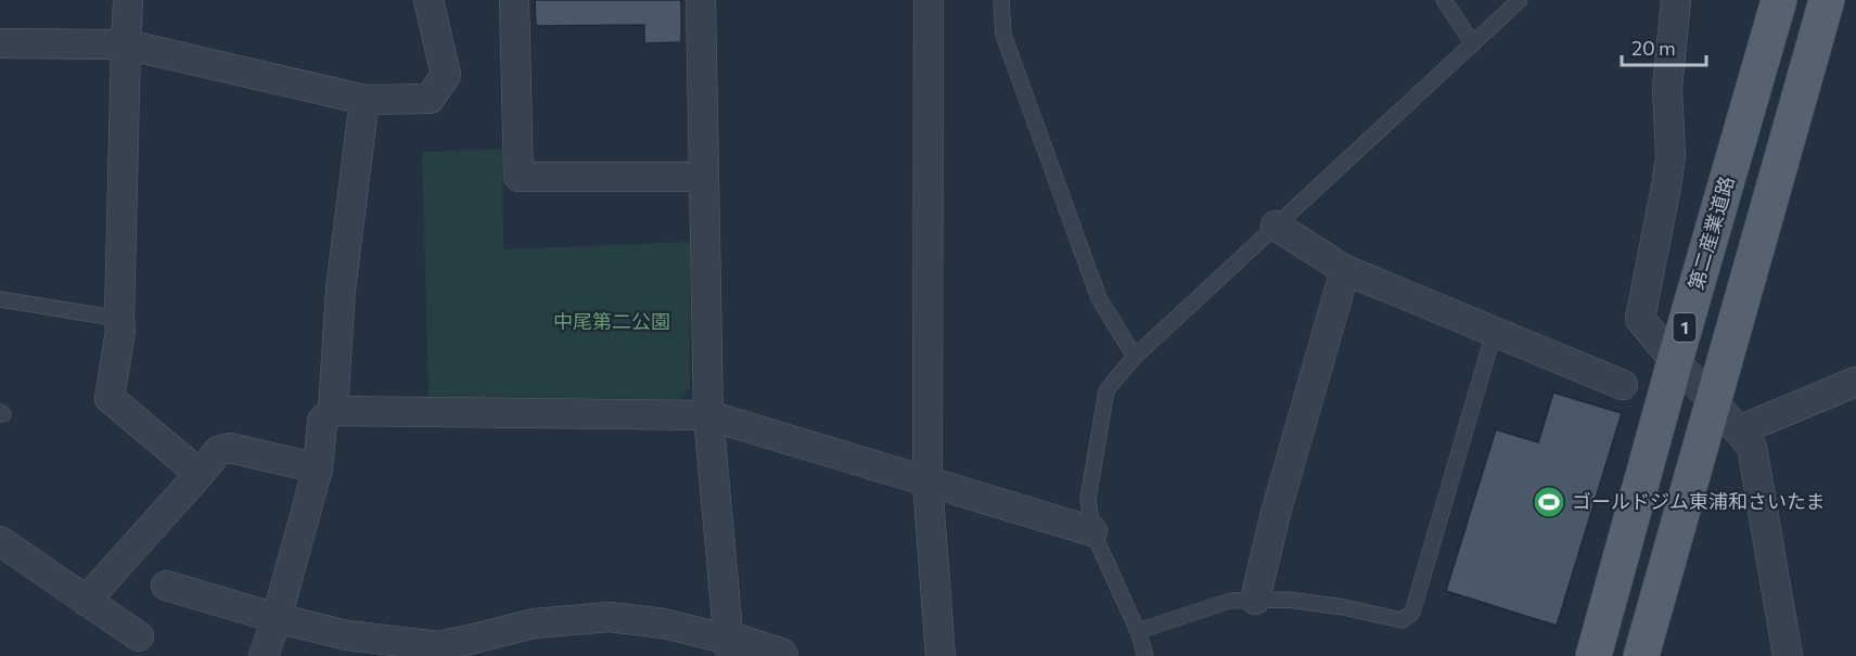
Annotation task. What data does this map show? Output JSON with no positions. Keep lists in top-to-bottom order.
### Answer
{
  "streets": {
    "main road": ["第二産業道路", "1"]
  },
  "parks": ["中尾第二公園"],
  "places": {
    "sports": ["ゴールドジム東浦和さいたま"]
  },
  "scale_bar": "20 m"
}
